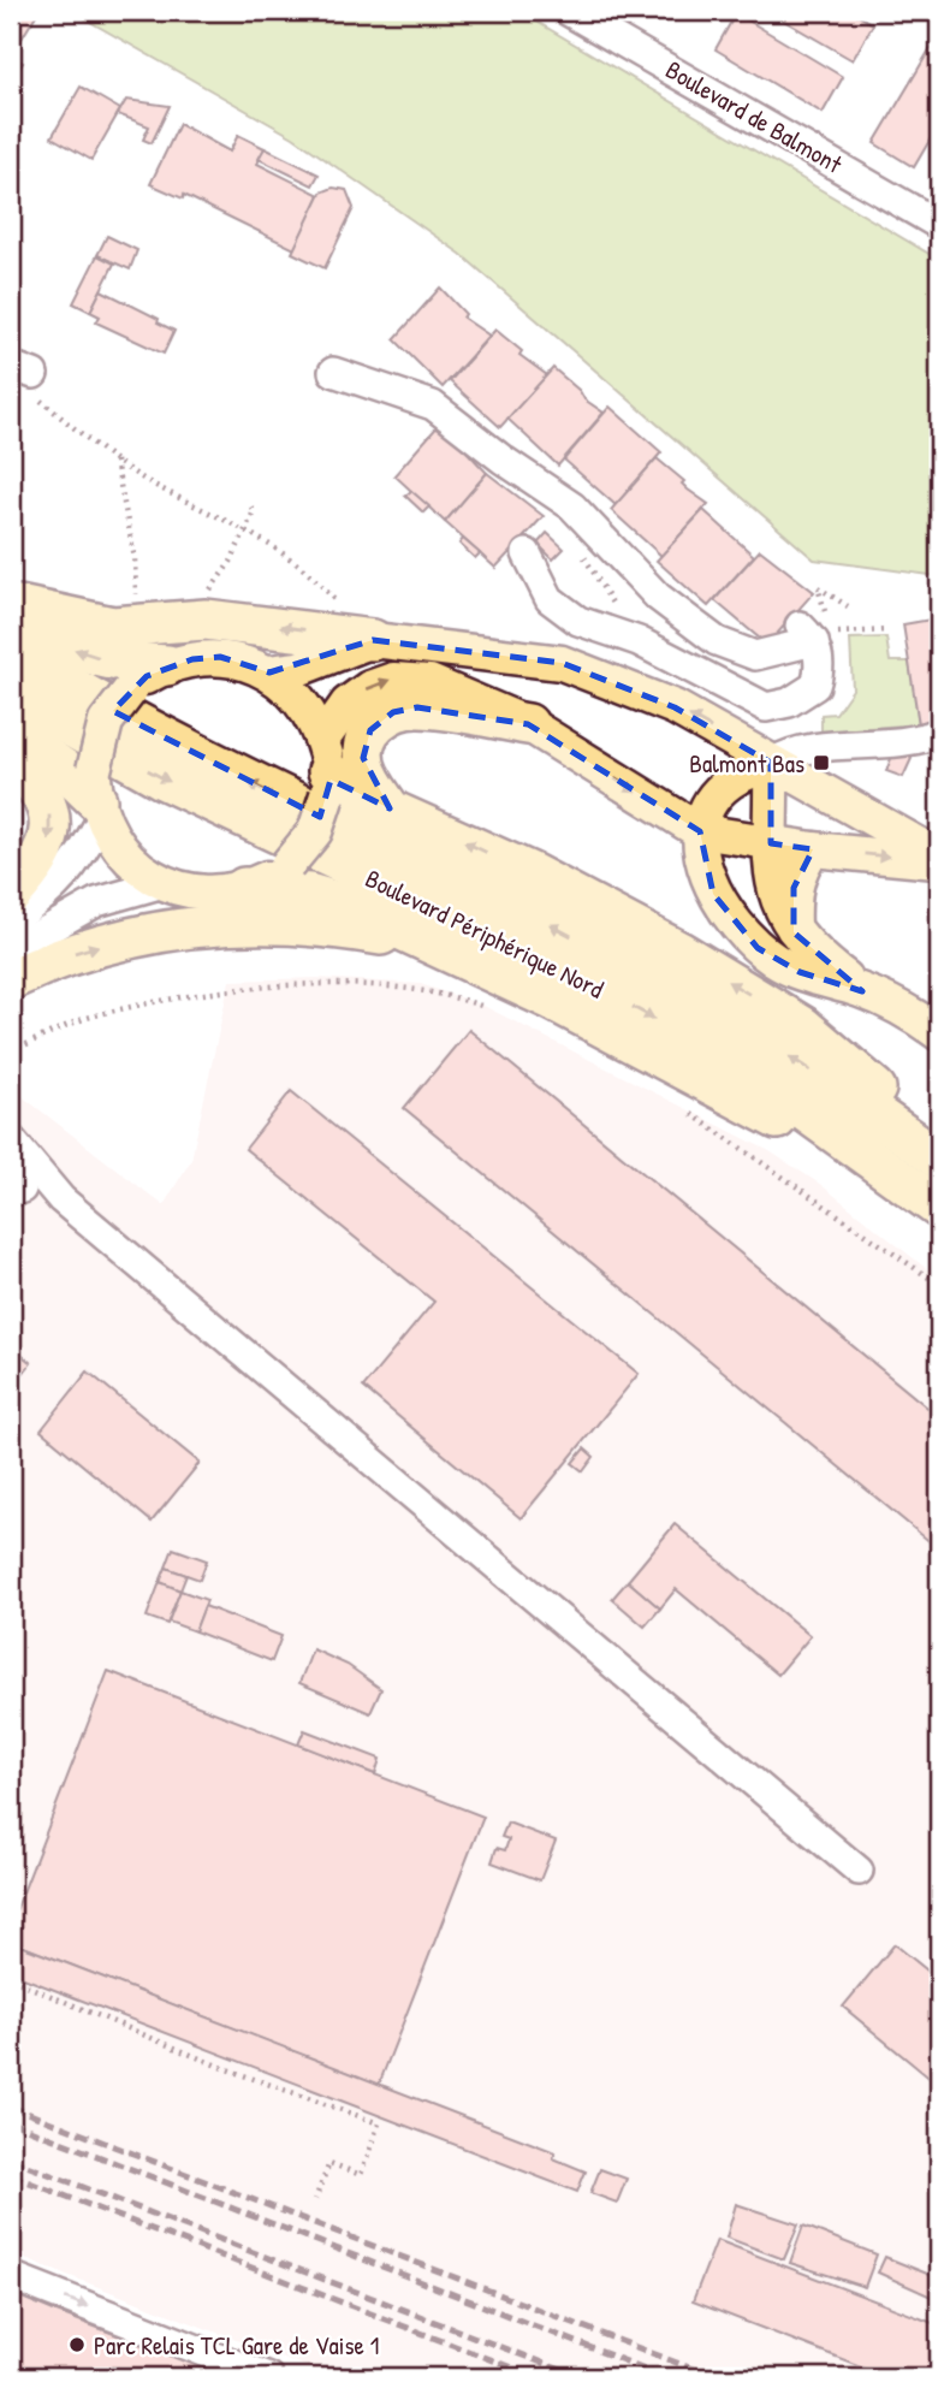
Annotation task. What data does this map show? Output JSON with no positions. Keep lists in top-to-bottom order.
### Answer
{
  "streets": {
    "highway": ["Boulevard Périphérique Nord"],
    "street": ["Boulevard de Balmont"]
  },
  "places": {
    "transit": ["Balmont Bas"],
    "other": ["Parc Relais TCL Gare de Vaise 1"]
  }
}
